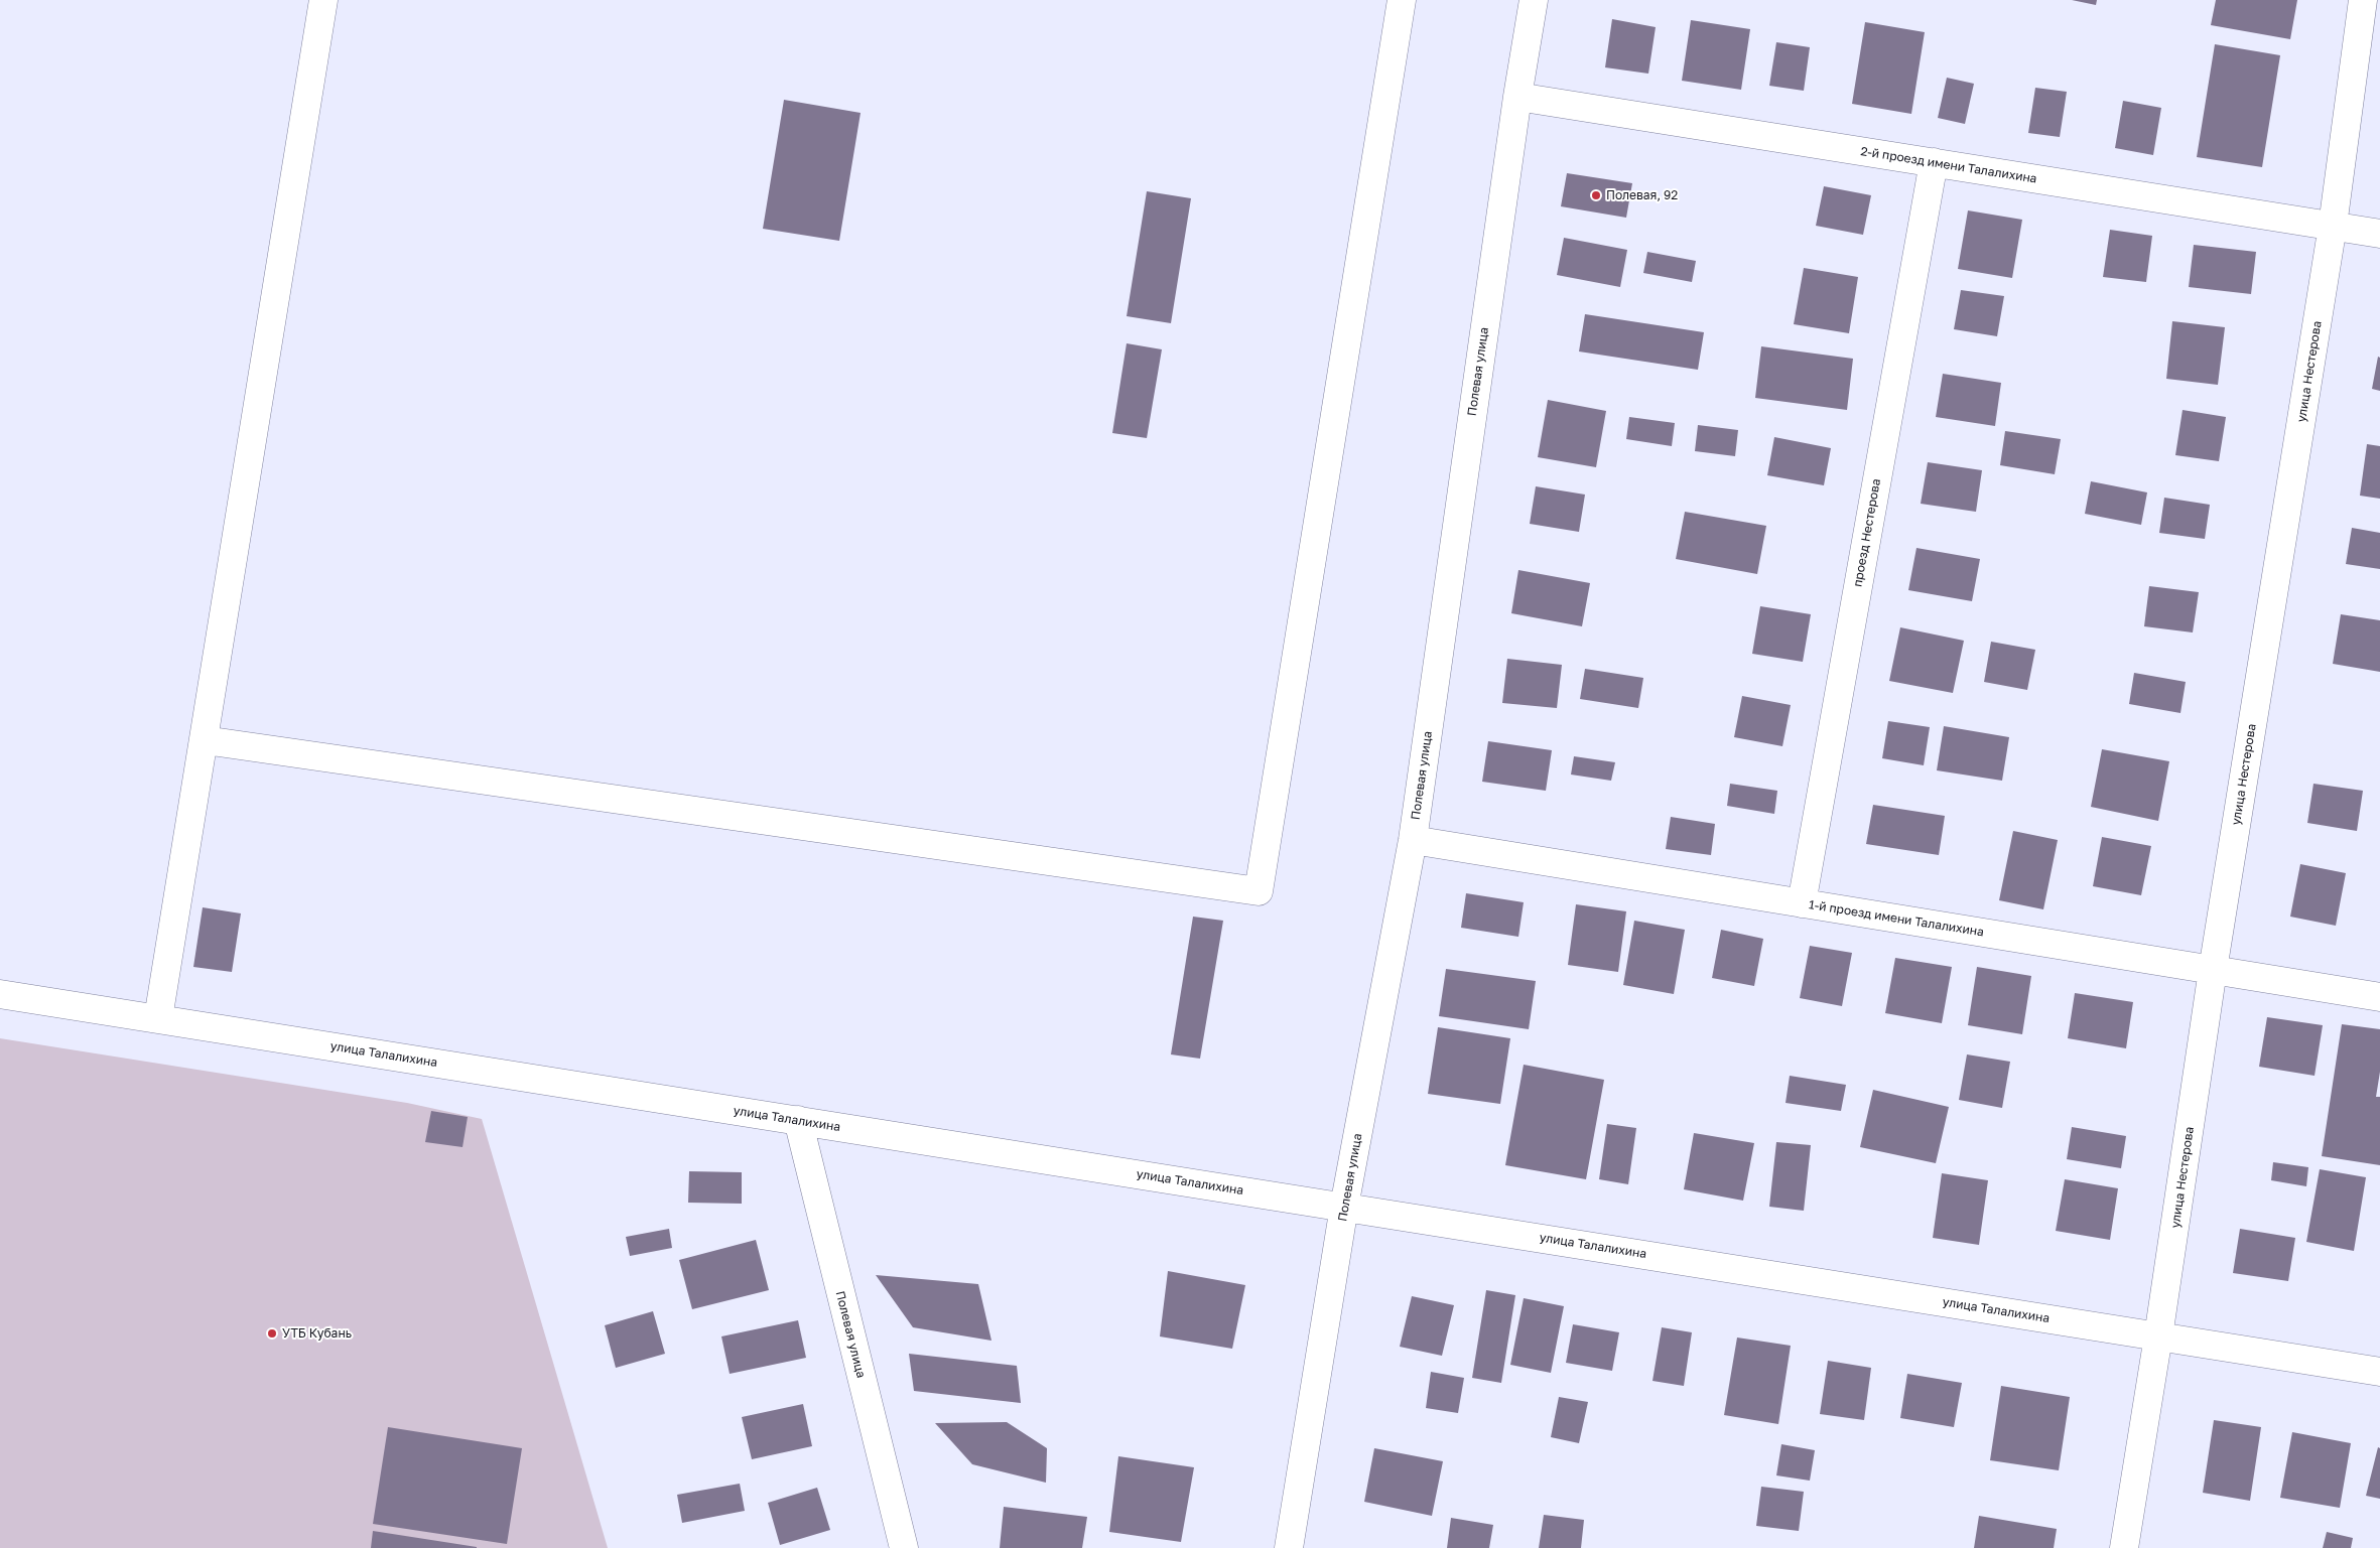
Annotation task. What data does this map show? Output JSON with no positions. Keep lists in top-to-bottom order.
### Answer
{
  "streets": {
    "street": [
      "2-й проезд имени Талалихина",
      "Полевая улица",
      "улица Нестерова",
      "проезд Нестерова",
      "1-й проезд имени Талалихина",
      "улица Талалихина"
    ]
  },
  "crossings": [
    ["2-й проезд имени Талалихина", "Полевая улица"],
    ["2-й проезд имени Талалихина", "улица Нестерова"],
    ["2-й проезд имени Талалихина", "проезд Нестерова"],
    ["Полевая улица", "1-й проезд имени Талалихина"],
    ["Полевая улица", "улица Талалихина"],
    ["улица Нестерова", "1-й проезд имени Талалихина"],
    ["улица Нестерова", "улица Талалихина"],
    ["проезд Нестерова", "1-й проезд имени Талалихина"]
  ],
  "places": ["Полевая, 92", "УТБ Кубань"]
}
